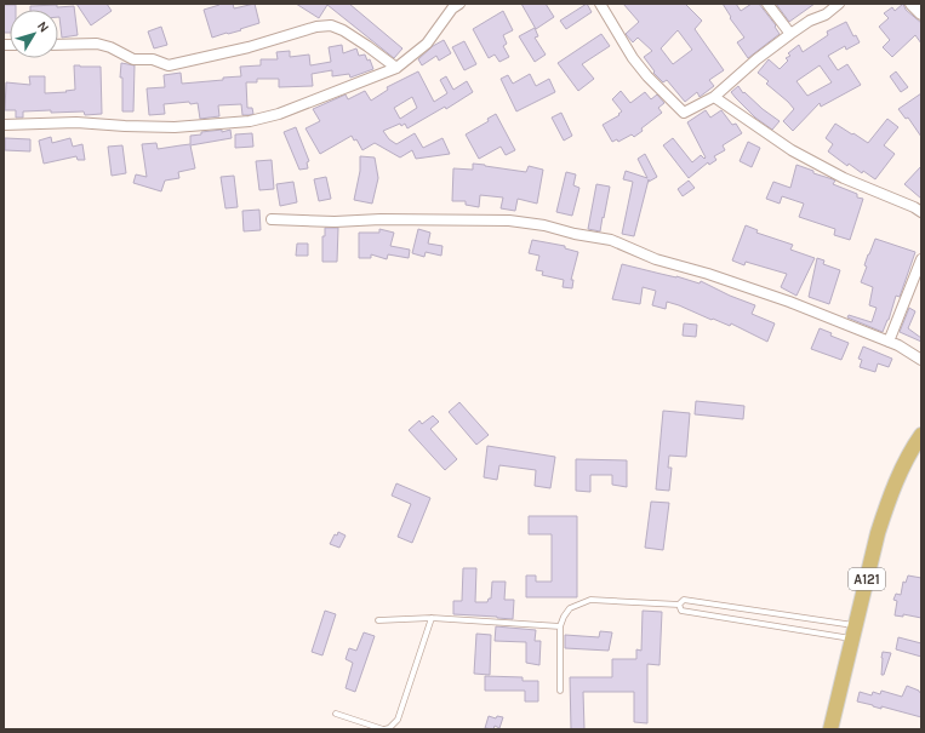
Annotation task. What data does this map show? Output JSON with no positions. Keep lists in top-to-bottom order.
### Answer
{
  "streets": {
    "main road": ["A121"]
  },
  "north": "top right"
}
